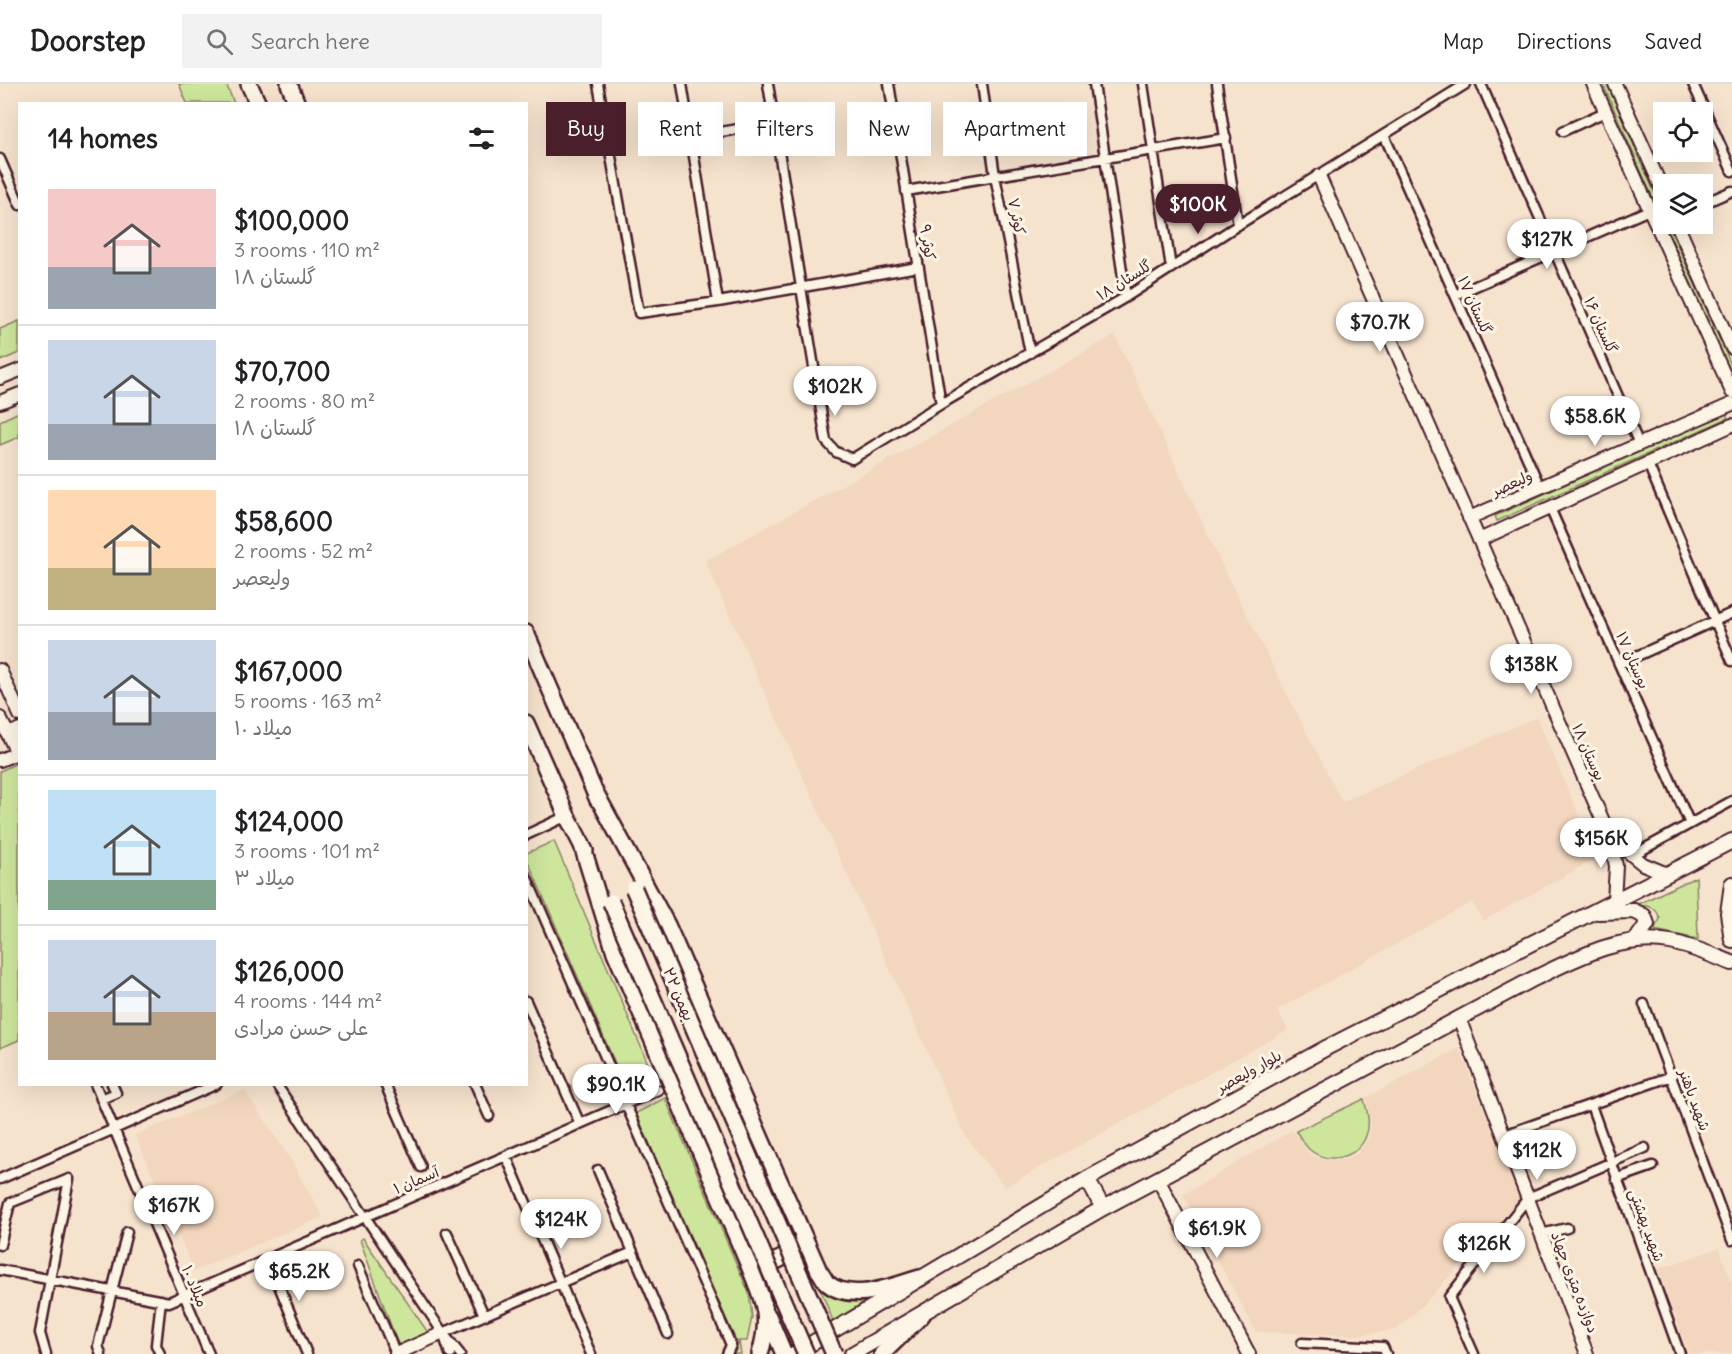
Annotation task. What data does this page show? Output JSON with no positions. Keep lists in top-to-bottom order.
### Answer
{
  "streets": {
    "highway": ["۲۲ بهمن"],
    "main road": ["بلوار ولیعصر"],
    "street": [
      "کوثر ۷",
      "کوثر ۹",
      "گلستان ۱۸",
      "گلستان ۱۷",
      "گلستان ۱۶",
      "ولیعصر",
      "بوستان ۱۷",
      "بوستان ۱۸",
      "شهید باهنر",
      "آسمان ۱",
      "شهید بهشتی",
      "دوازده متری جهاد",
      "میلاد ۱۰"
    ]
  },
  "crossings": [
    ["کوثر ۷", "گلستان ۱۸"],
    ["کوثر ۹", "گلستان ۱۸"],
    ["گلستان ۱۸", "گلستان ۱۷"],
    ["گلستان ۱۷", "ولیعصر"],
    ["گلستان ۱۶", "ولیعصر"],
    ["ولیعصر", "بوستان ۱۸"],
    ["بوستان ۱۸", "بلوار ولیعصر"],
    ["آسمان ۱", "میلاد ۱۰"]
  ],
  "page": {
    "header": "Doorstep",
    "search": "Search here",
    "nav": ["Map", "Directions", "Saved"],
    "chip": [
      "Buy",
      "Rent",
      "Filters",
      "New",
      "Apartment"
    ],
    "heading": "14 homes",
    "list": [
      {
        "name": "$100,000",
        "note": "3 rooms · 110 m² · گلستان ۱۸"
      },
      {
        "name": "$70,700",
        "note": "2 rooms · 80 m² · گلستان ۱۸"
      },
      {
        "name": "$58,600",
        "note": "2 rooms · 52 m² · ولیعصر"
      },
      {
        "name": "$167,000",
        "note": "5 rooms · 163 m² · میلاد ۱۰"
      },
      {
        "name": "$124,000",
        "note": "3 rooms · 101 m² · میلاد ۳"
      },
      {
        "name": "$126,000",
        "note": "4 rooms · 144 m² · علی حسن مرادی"
      }
    ],
    "price": [
      "$100K",
      "$127K",
      "$70.7K",
      "$102K",
      "$58.6K",
      "$138K",
      "$156K",
      "$90.1K",
      "$112K",
      "$167K",
      "$124K",
      "$61.9K",
      "$126K",
      "$65.2K"
    ]
  }
}
